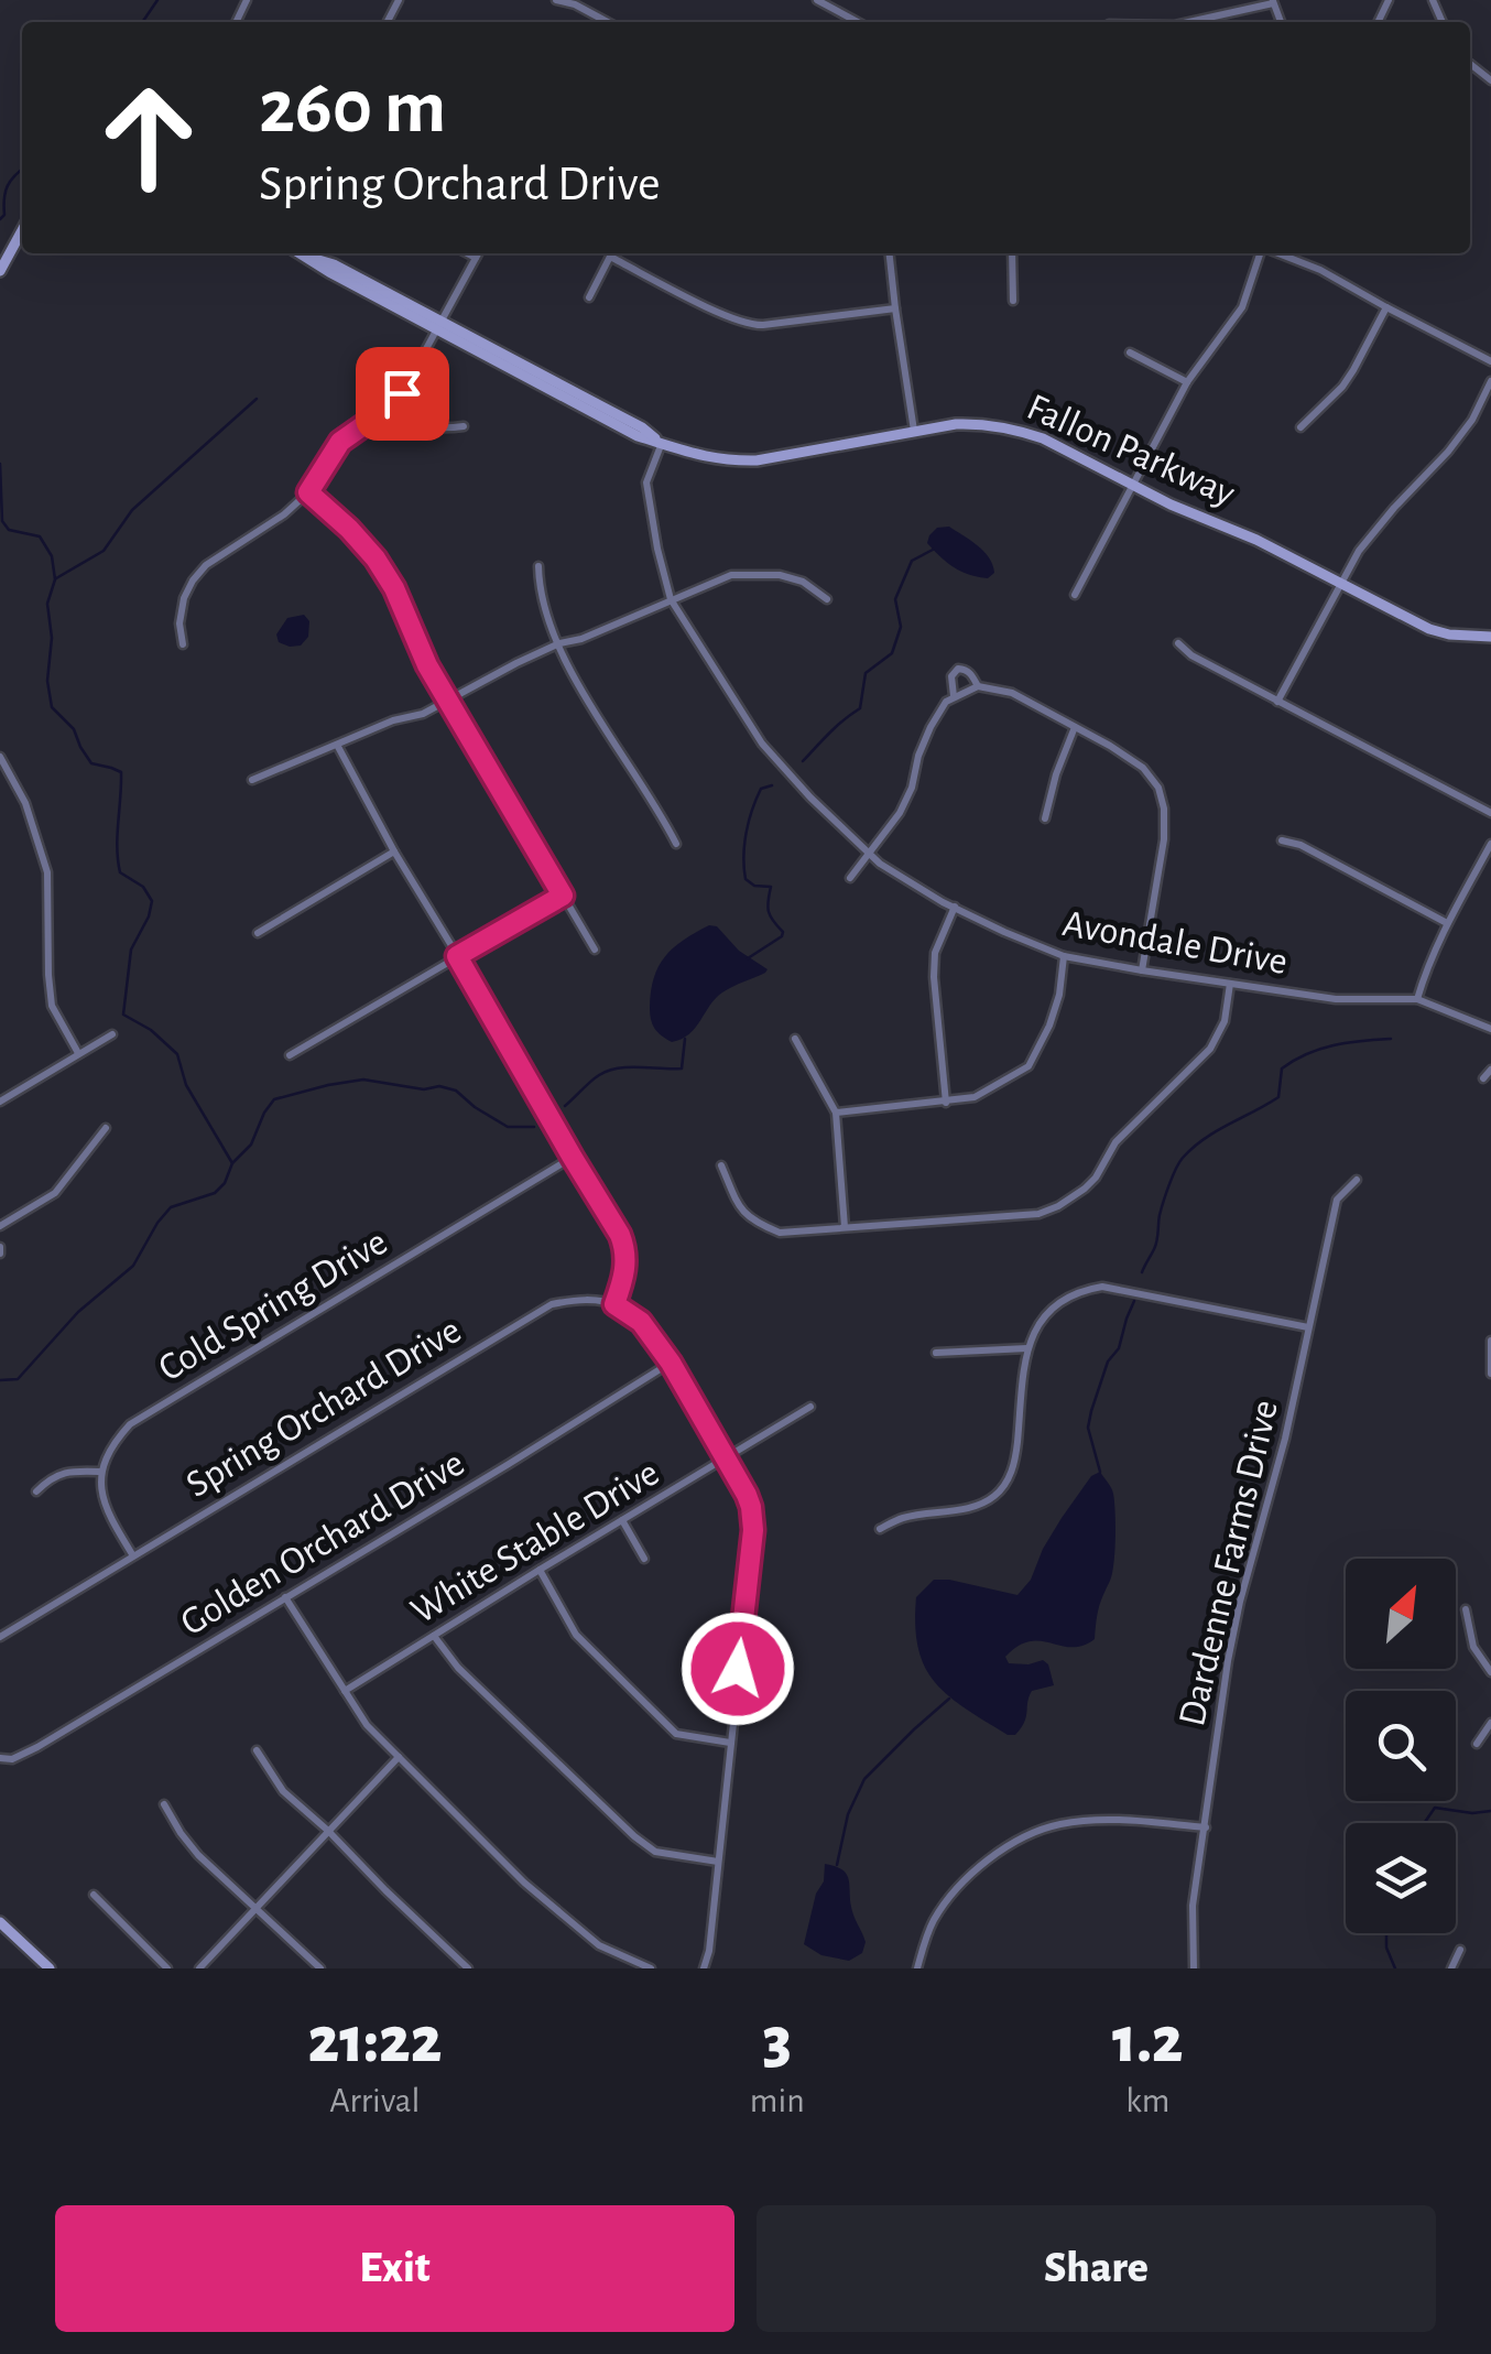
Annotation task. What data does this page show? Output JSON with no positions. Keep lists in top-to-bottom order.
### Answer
{
  "streets": {
    "street": [
      "Fallon Parkway",
      "Avondale Drive",
      "Cold Spring Drive",
      "Spring Orchard Drive",
      "White Stable Drive",
      "Golden Orchard Drive",
      "Dardenne Farms Drive"
    ]
  },
  "crossings": [
    ["Fallon Parkway", "Avondale Drive"]
  ],
  "north": "top right",
  "page": {
    "turn": ["260 m", "Spring Orchard Drive"],
    "eta": [
      "21:22",
      "Arrival",
      "3",
      "min",
      "1.2",
      "km"
    ],
    "buttons": ["Exit", "Share"]
  }
}
